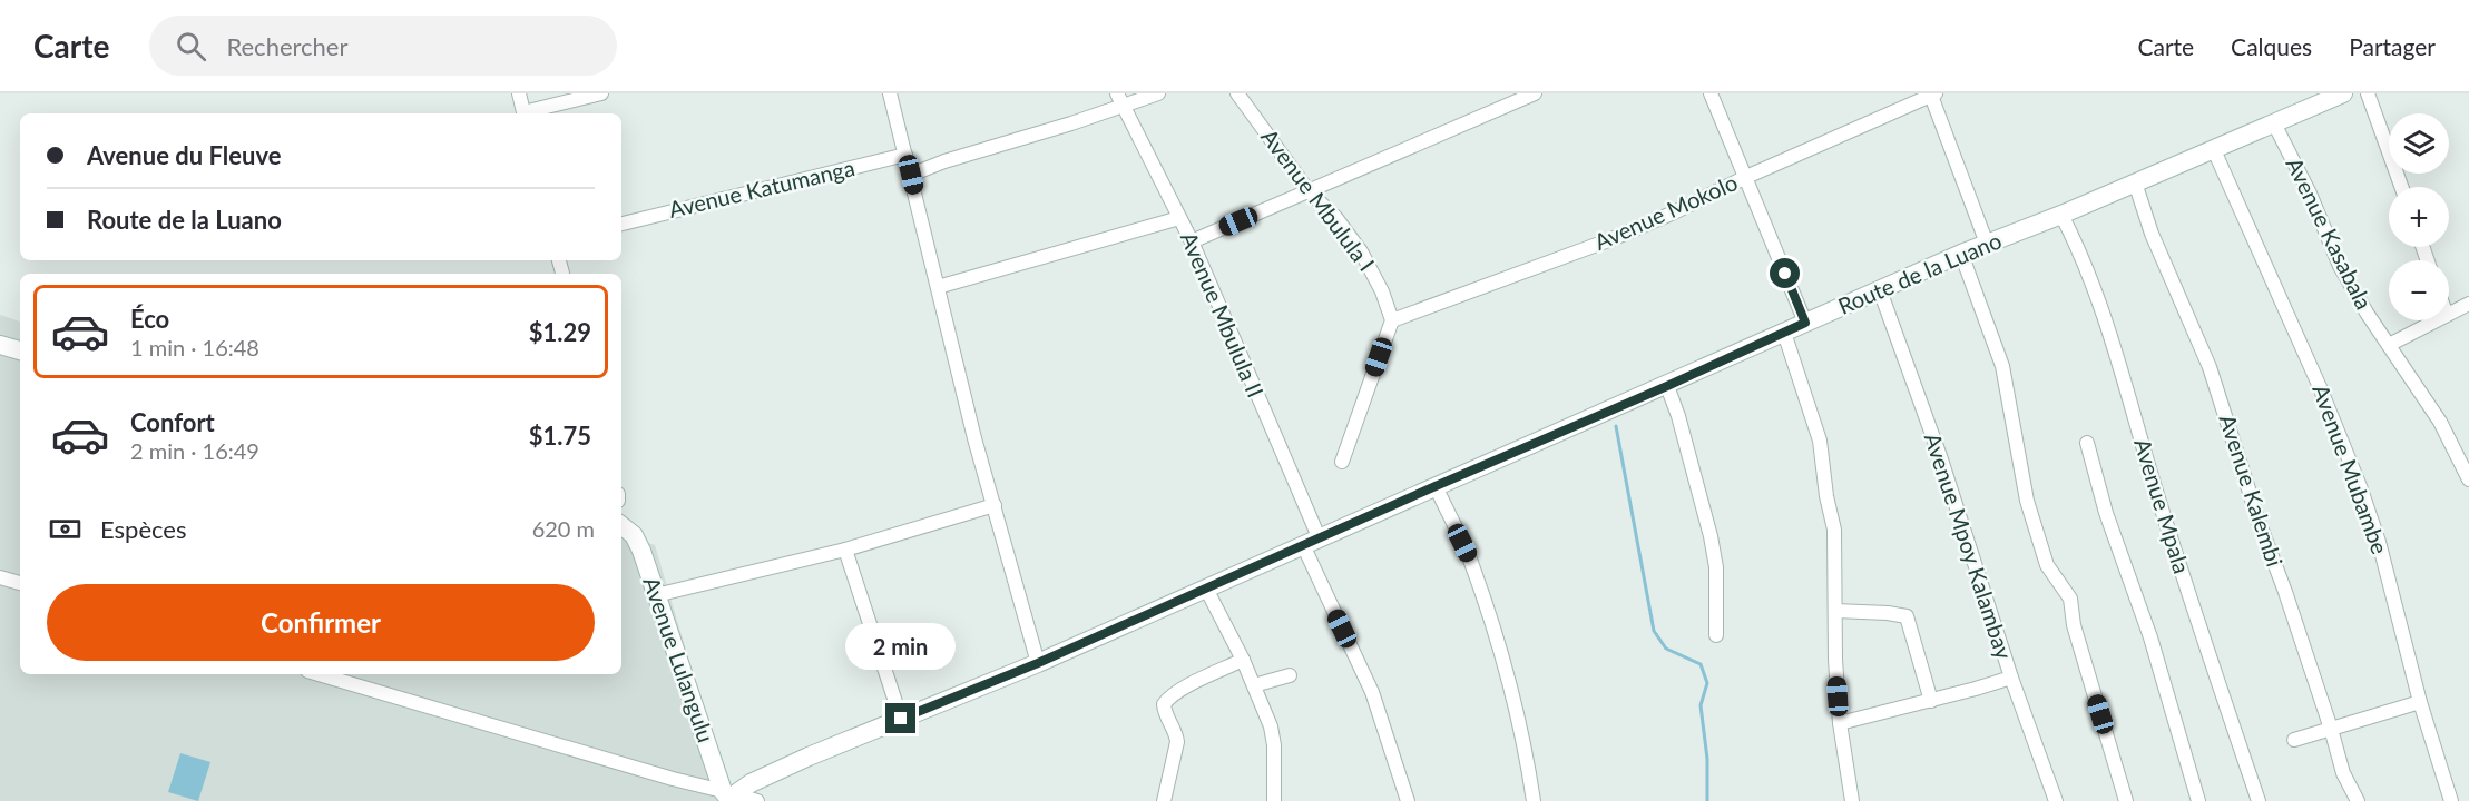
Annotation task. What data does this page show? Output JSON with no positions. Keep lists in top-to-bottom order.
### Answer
{
  "streets": {
    "street": [
      "Avenue Katumanga",
      "Avenue Mbulula I",
      "Avenue Mokolo",
      "Avenue Kasabala",
      "Route de la Luano",
      "Avenue Mbulula II",
      "Avenue Mubambe",
      "Avenue Kalembi",
      "Avenue Mpala",
      "Avenue Mpoy Kalambay",
      "Avenue Lulangulu"
    ]
  },
  "crossings": [
    ["Avenue Mbulula I", "Avenue Mokolo"],
    ["Avenue Kasabala", "Route de la Luano"],
    ["Route de la Luano", "Avenue Mbulula II"],
    ["Route de la Luano", "Avenue Mubambe"],
    ["Route de la Luano", "Avenue Kalembi"],
    ["Route de la Luano", "Avenue Mpala"],
    ["Route de la Luano", "Avenue Mpoy Kalambay"],
    ["Route de la Luano", "Avenue Lulangulu"]
  ],
  "page": {
    "header": "Carte",
    "search": "Rechercher",
    "nav": ["Carte", "Calques", "Partager"],
    "map_buttons": ["+", "−"],
    "banner": ["Avenue du Fleuve", "Route de la Luano"],
    "list": [
      {
        "name": "Éco",
        "note": "1 min · 16:48",
        "value": "$1.29"
      },
      {
        "name": "Confort",
        "note": "2 min · 16:49",
        "value": "$1.75"
      }
    ],
    "pay": ["Espèces", "620 m"],
    "buttons": "Confirmer",
    "bubble": "2 min"
  }
}
